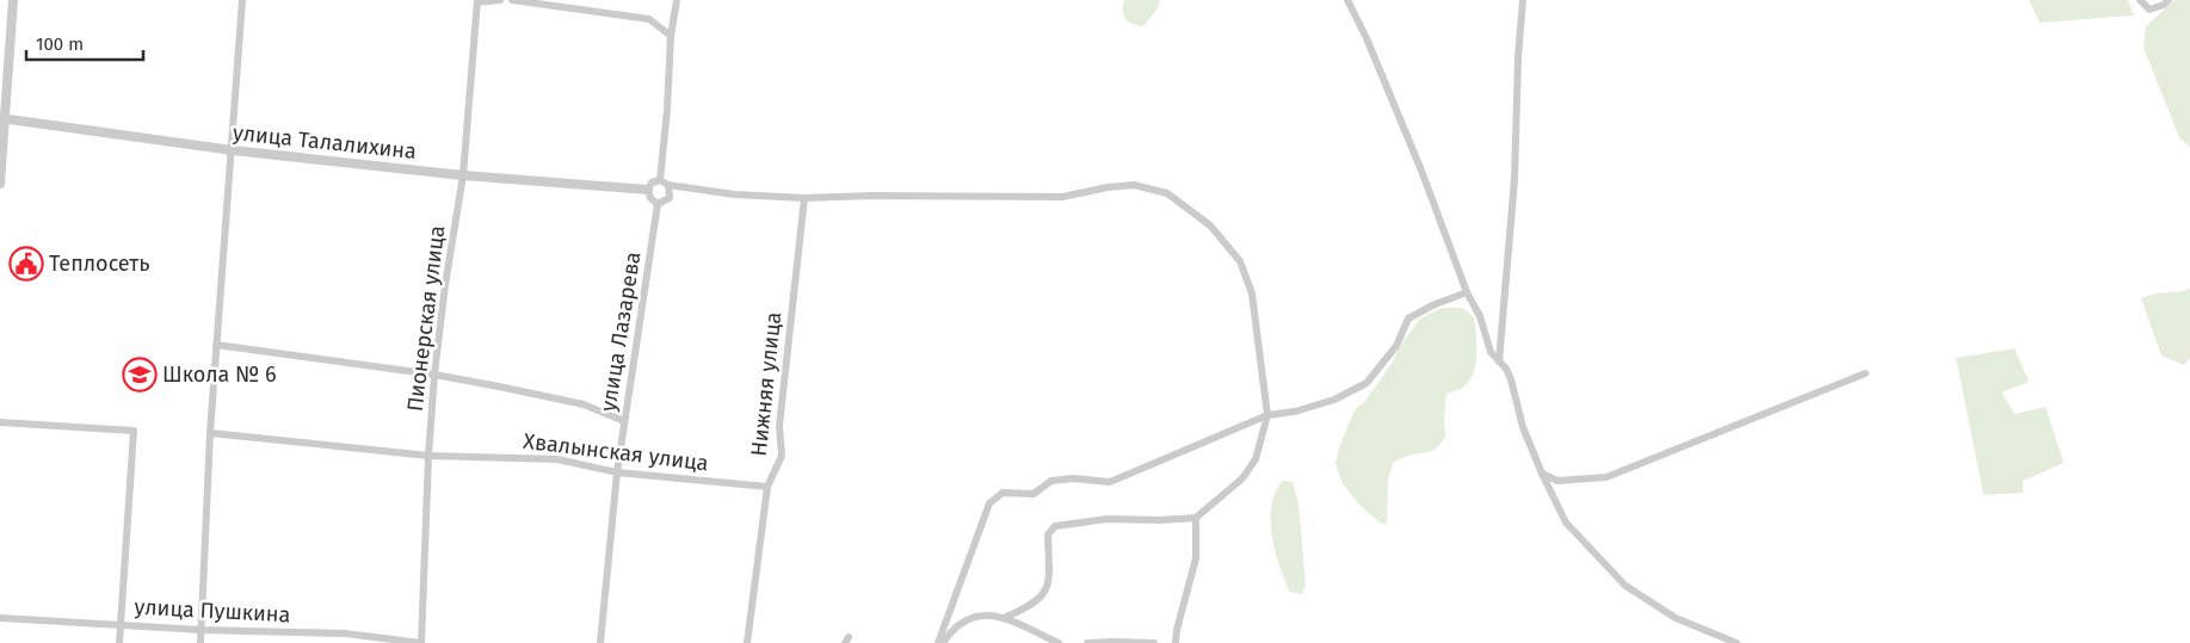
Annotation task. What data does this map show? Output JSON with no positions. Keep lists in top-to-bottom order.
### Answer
{
  "streets": {
    "street": [
      "улица Талалихина",
      "Пионерская улица",
      "улица Лазарева",
      "Нижняя улица",
      "Хвалынская улица",
      "улица Пушкина"
    ]
  },
  "crossings": [
    ["улица Талалихина", "Пионерская улица"],
    ["улица Талалихина", "улица Лазарева"],
    ["Пионерская улица", "Хвалынская улица"],
    ["Пионерская улица", "улица Пушкина"],
    ["улица Лазарева", "Хвалынская улица"],
    ["Нижняя улица", "Хвалынская улица"]
  ],
  "places": {
    "public building": ["Теплосеть"],
    "school or university": ["Школа № 6"]
  },
  "scale_bar": "100 m"
}
